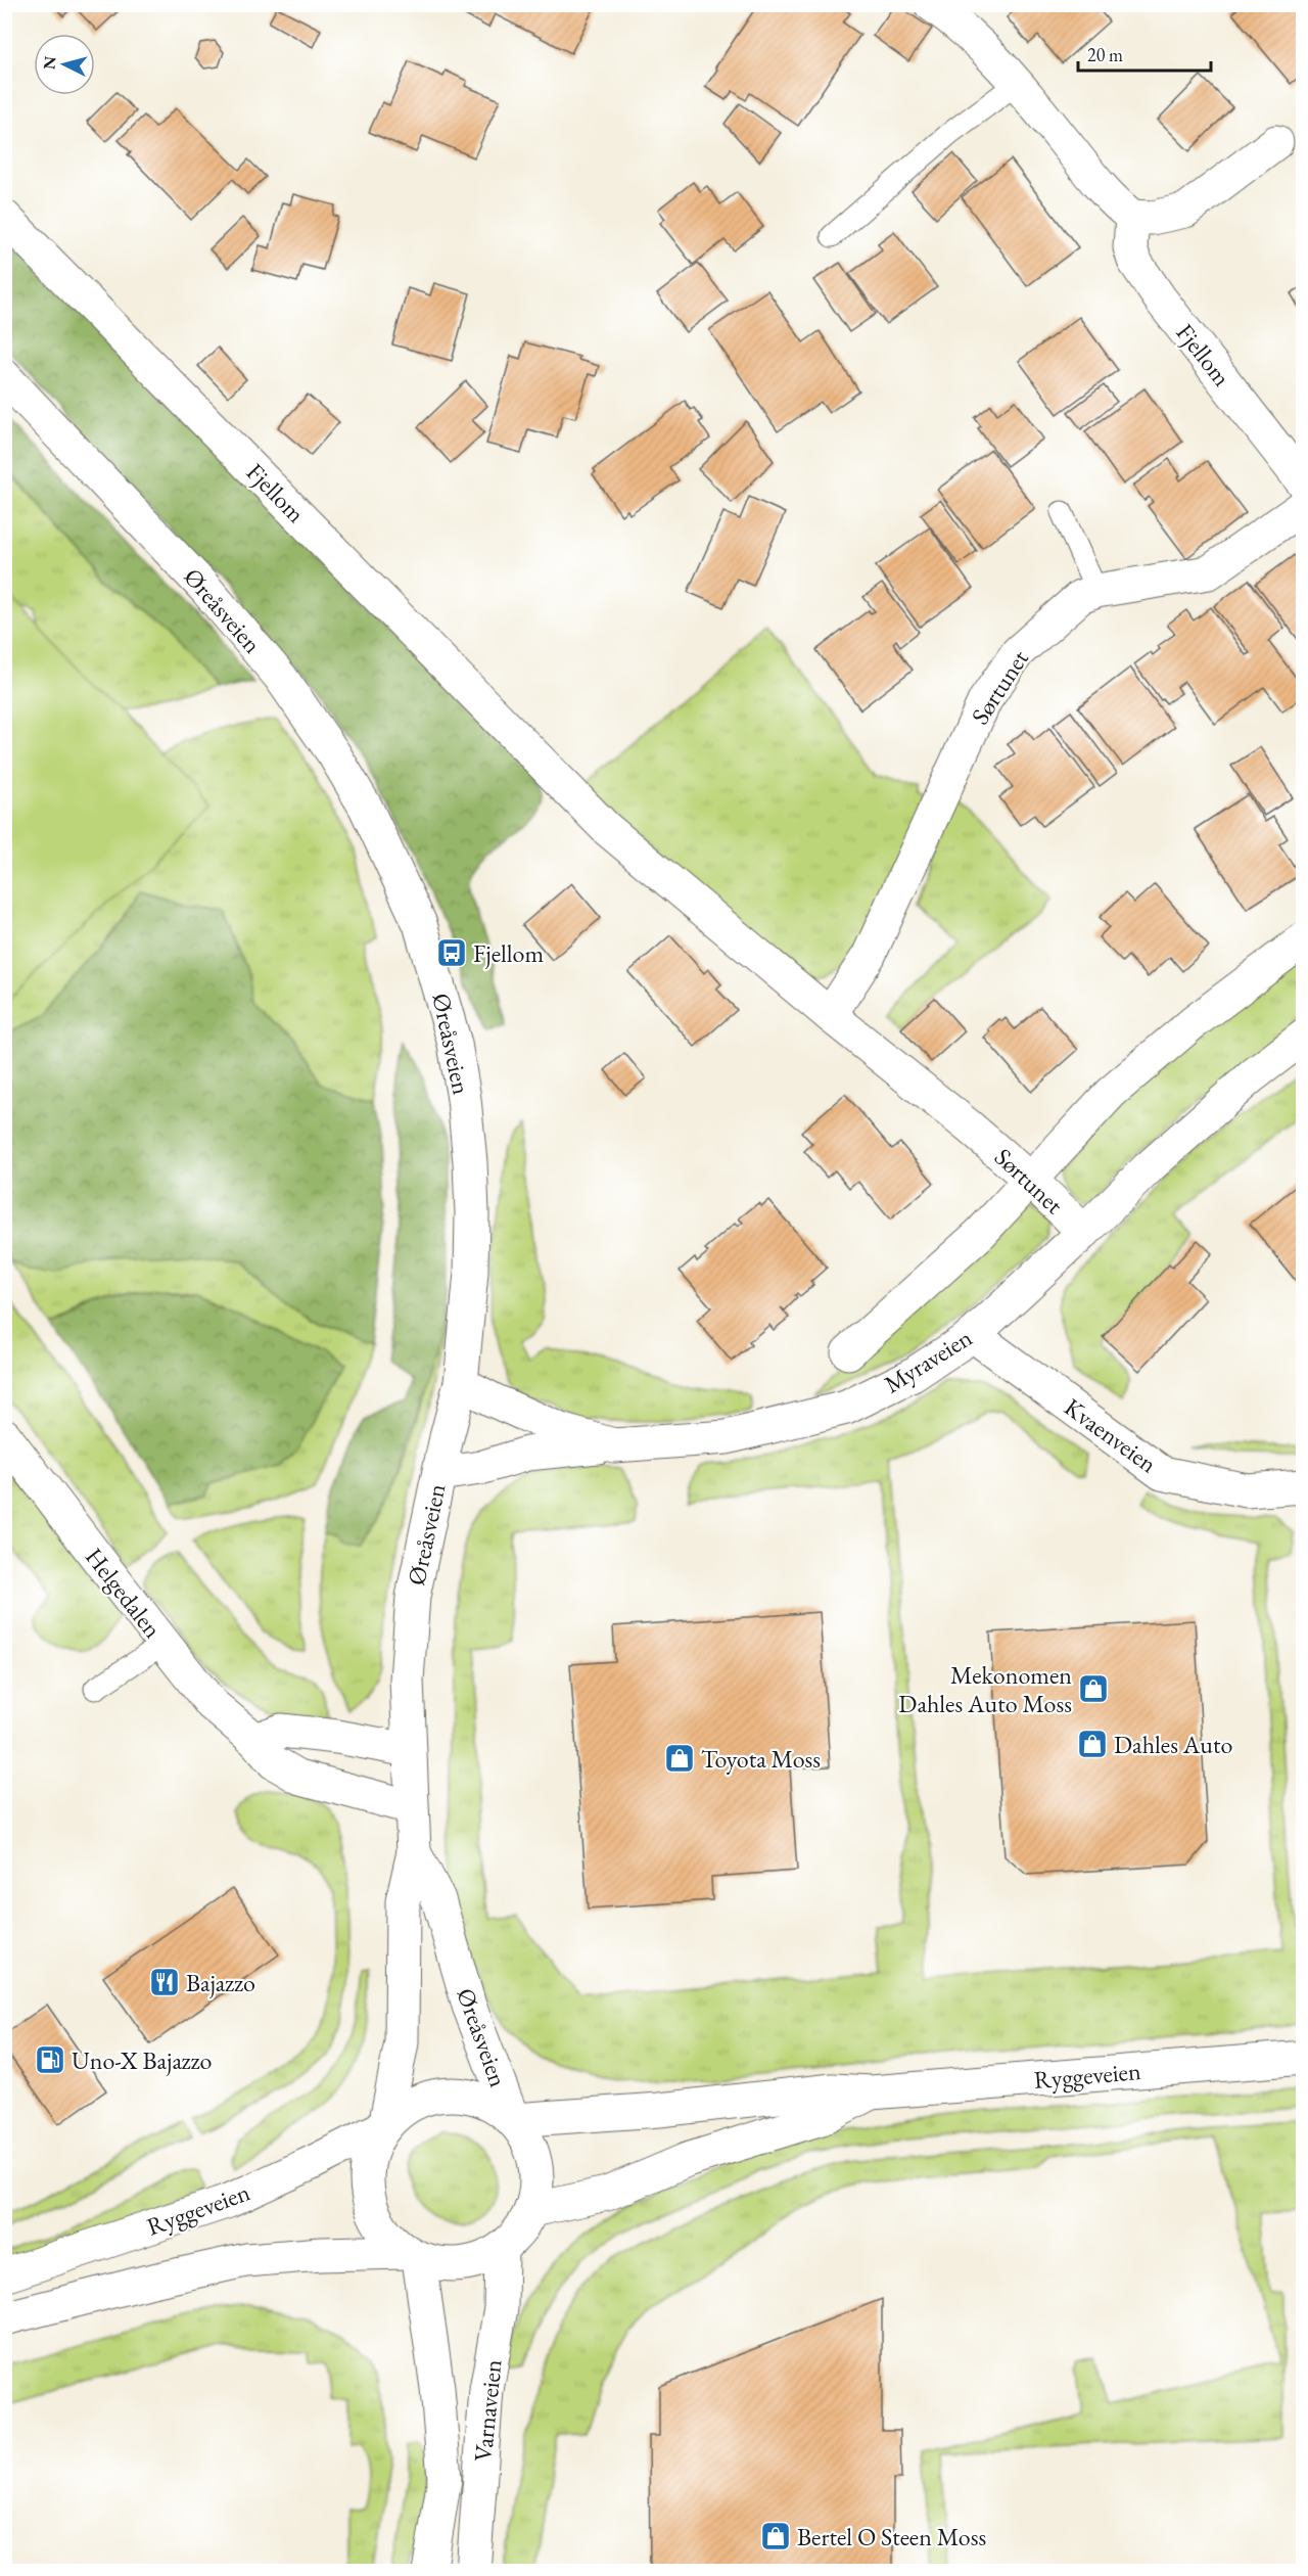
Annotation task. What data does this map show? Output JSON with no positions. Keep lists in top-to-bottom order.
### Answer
{
  "streets": {
    "street": [
      "Fjellom",
      "Øreåsveien",
      "Sørtunet",
      "Myraveien",
      "Kvaenveien",
      "Helgedalen",
      "Ryggeveien",
      "Varnaveien"
    ]
  },
  "crossings": [
    ["Fjellom", "Sørtunet"],
    ["Øreåsveien", "Myraveien"],
    ["Øreåsveien", "Helgedalen"],
    ["Øreåsveien", "Ryggeveien"],
    ["Øreåsveien", "Varnaveien"],
    ["Sørtunet", "Myraveien"],
    ["Myraveien", "Kvaenveien"],
    ["Ryggeveien", "Varnaveien"]
  ],
  "places": {
    "bus stop": ["Fjellom"],
    "shop": [
      "Mekonomen Dahles Auto Moss",
      "Dahles Auto",
      "Toyota Moss",
      "Bertel O Steen Moss"
    ],
    "restaurant": ["Bajazzo"],
    "fuel station": ["Uno-X Bajazzo"]
  },
  "scale_bar": "20 m",
  "north": "left"
}
